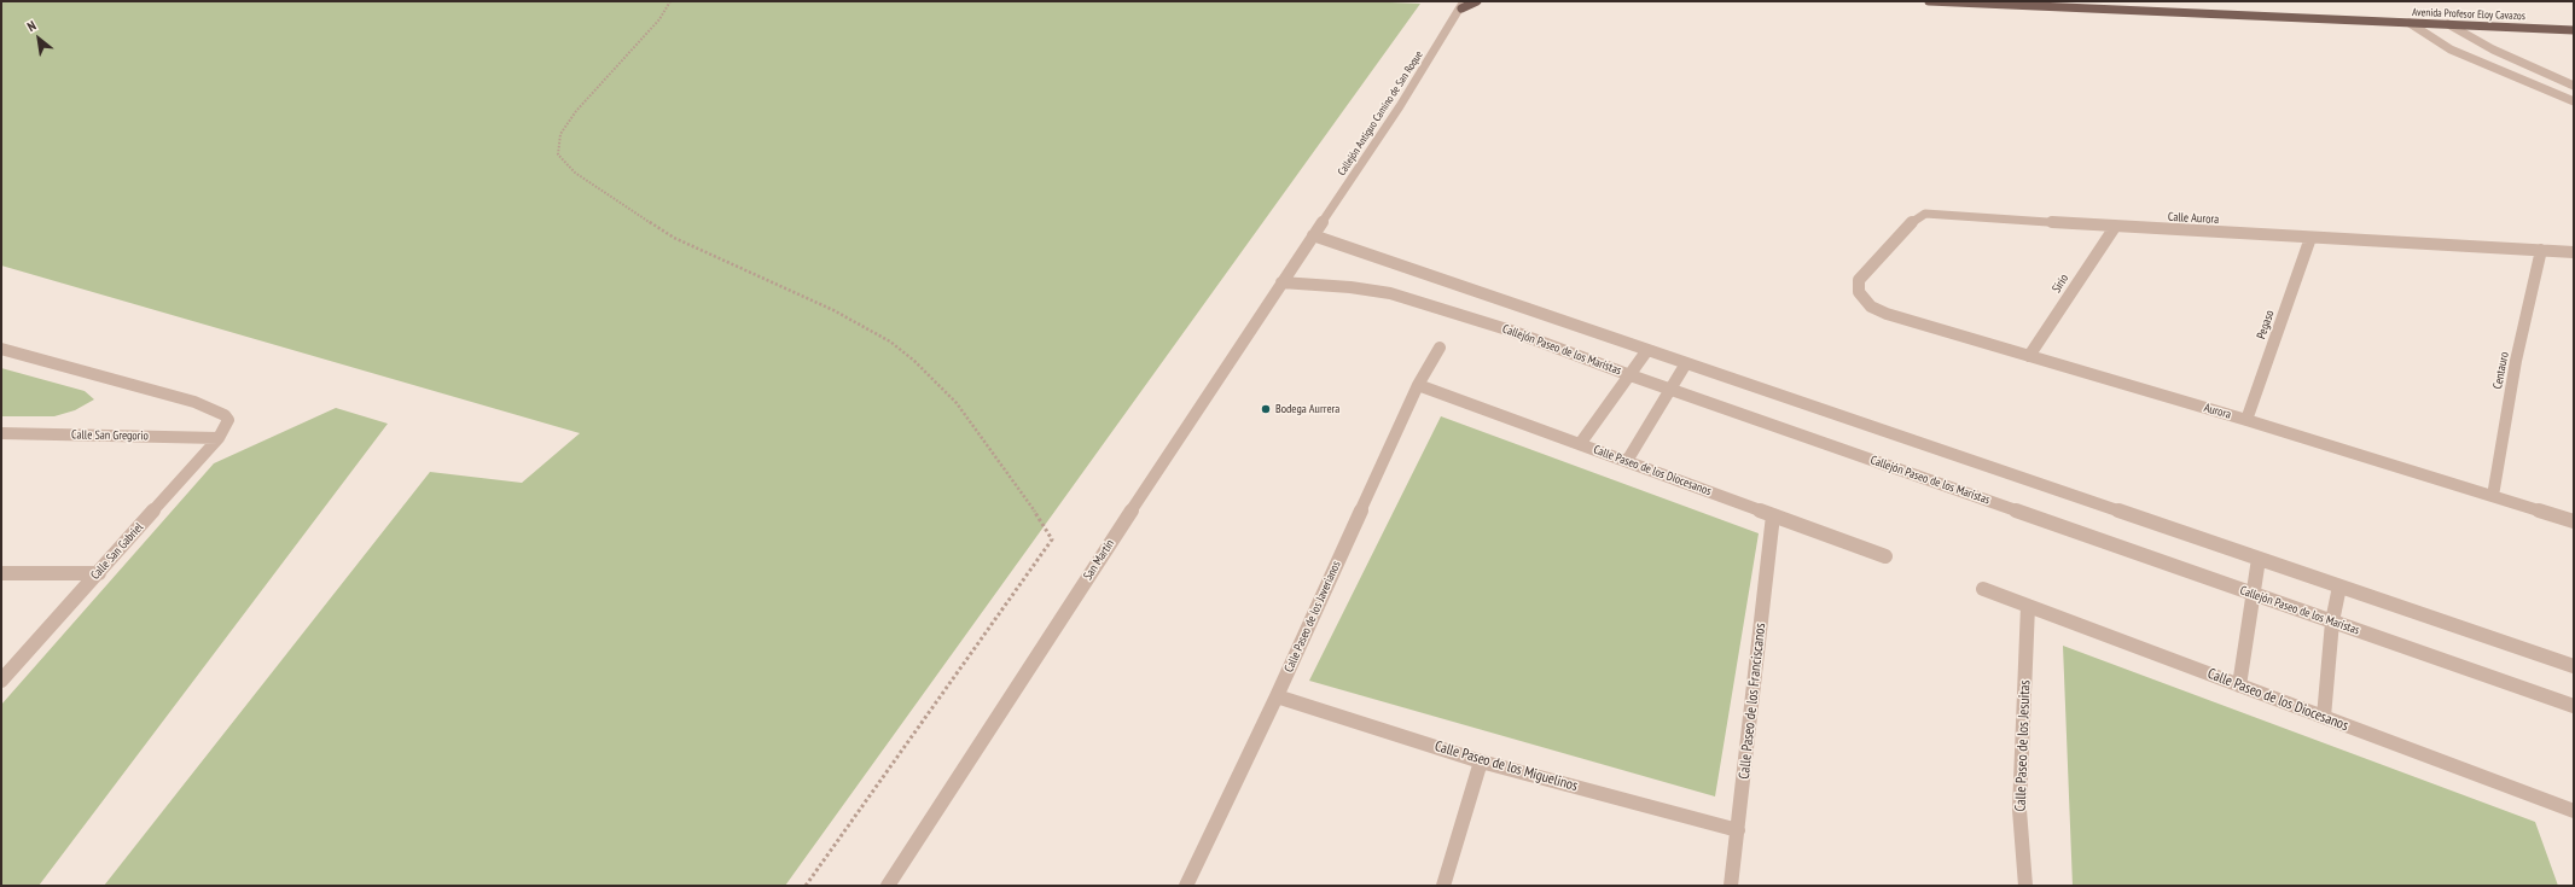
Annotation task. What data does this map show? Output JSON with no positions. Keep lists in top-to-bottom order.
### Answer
{
  "streets": {
    "main road": ["Avenida Profesor Eloy Cavazos"],
    "street": [
      "Callejón Antiguo Camino de San Roque",
      "Calle Aurora",
      "Sirio",
      "Pegaso",
      "Callejón Paseo de los Marístas",
      "Centauro",
      "Aurora",
      "Calle San Gregorio",
      "Calle Paseo de los Diocesanos",
      "Calle San Gabriel",
      "San Martín",
      "Calle Paseo de los Javerianos",
      "Calle Paseo de los Franciscanos",
      "Calle Paseo de los Jesuitas",
      "Calle Paseo de los Miguelinos"
    ]
  },
  "crossings": [
    ["Callejón Antiguo Camino de San Roque", "San Martín"],
    ["Calle Aurora", "Sirio"],
    ["Calle Aurora", "Pegaso"],
    ["Calle Aurora", "Centauro"],
    ["Calle Aurora", "Aurora"],
    ["Sirio", "Aurora"],
    ["Pegaso", "Aurora"],
    ["Callejón Paseo de los Marístas", "San Martín"],
    ["Centauro", "Aurora"],
    ["Calle San Gregorio", "Calle San Gabriel"],
    ["Calle Paseo de los Diocesanos", "Calle Paseo de los Javerianos"],
    ["Calle Paseo de los Diocesanos", "Calle Paseo de los Franciscanos"],
    ["Calle Paseo de los Diocesanos", "Calle Paseo de los Jesuitas"],
    ["Calle Paseo de los Javerianos", "Calle Paseo de los Miguelinos"],
    ["Calle Paseo de los Franciscanos", "Calle Paseo de los Miguelinos"]
  ],
  "places": ["Bodega Aurrera"],
  "north": "top left"
}
